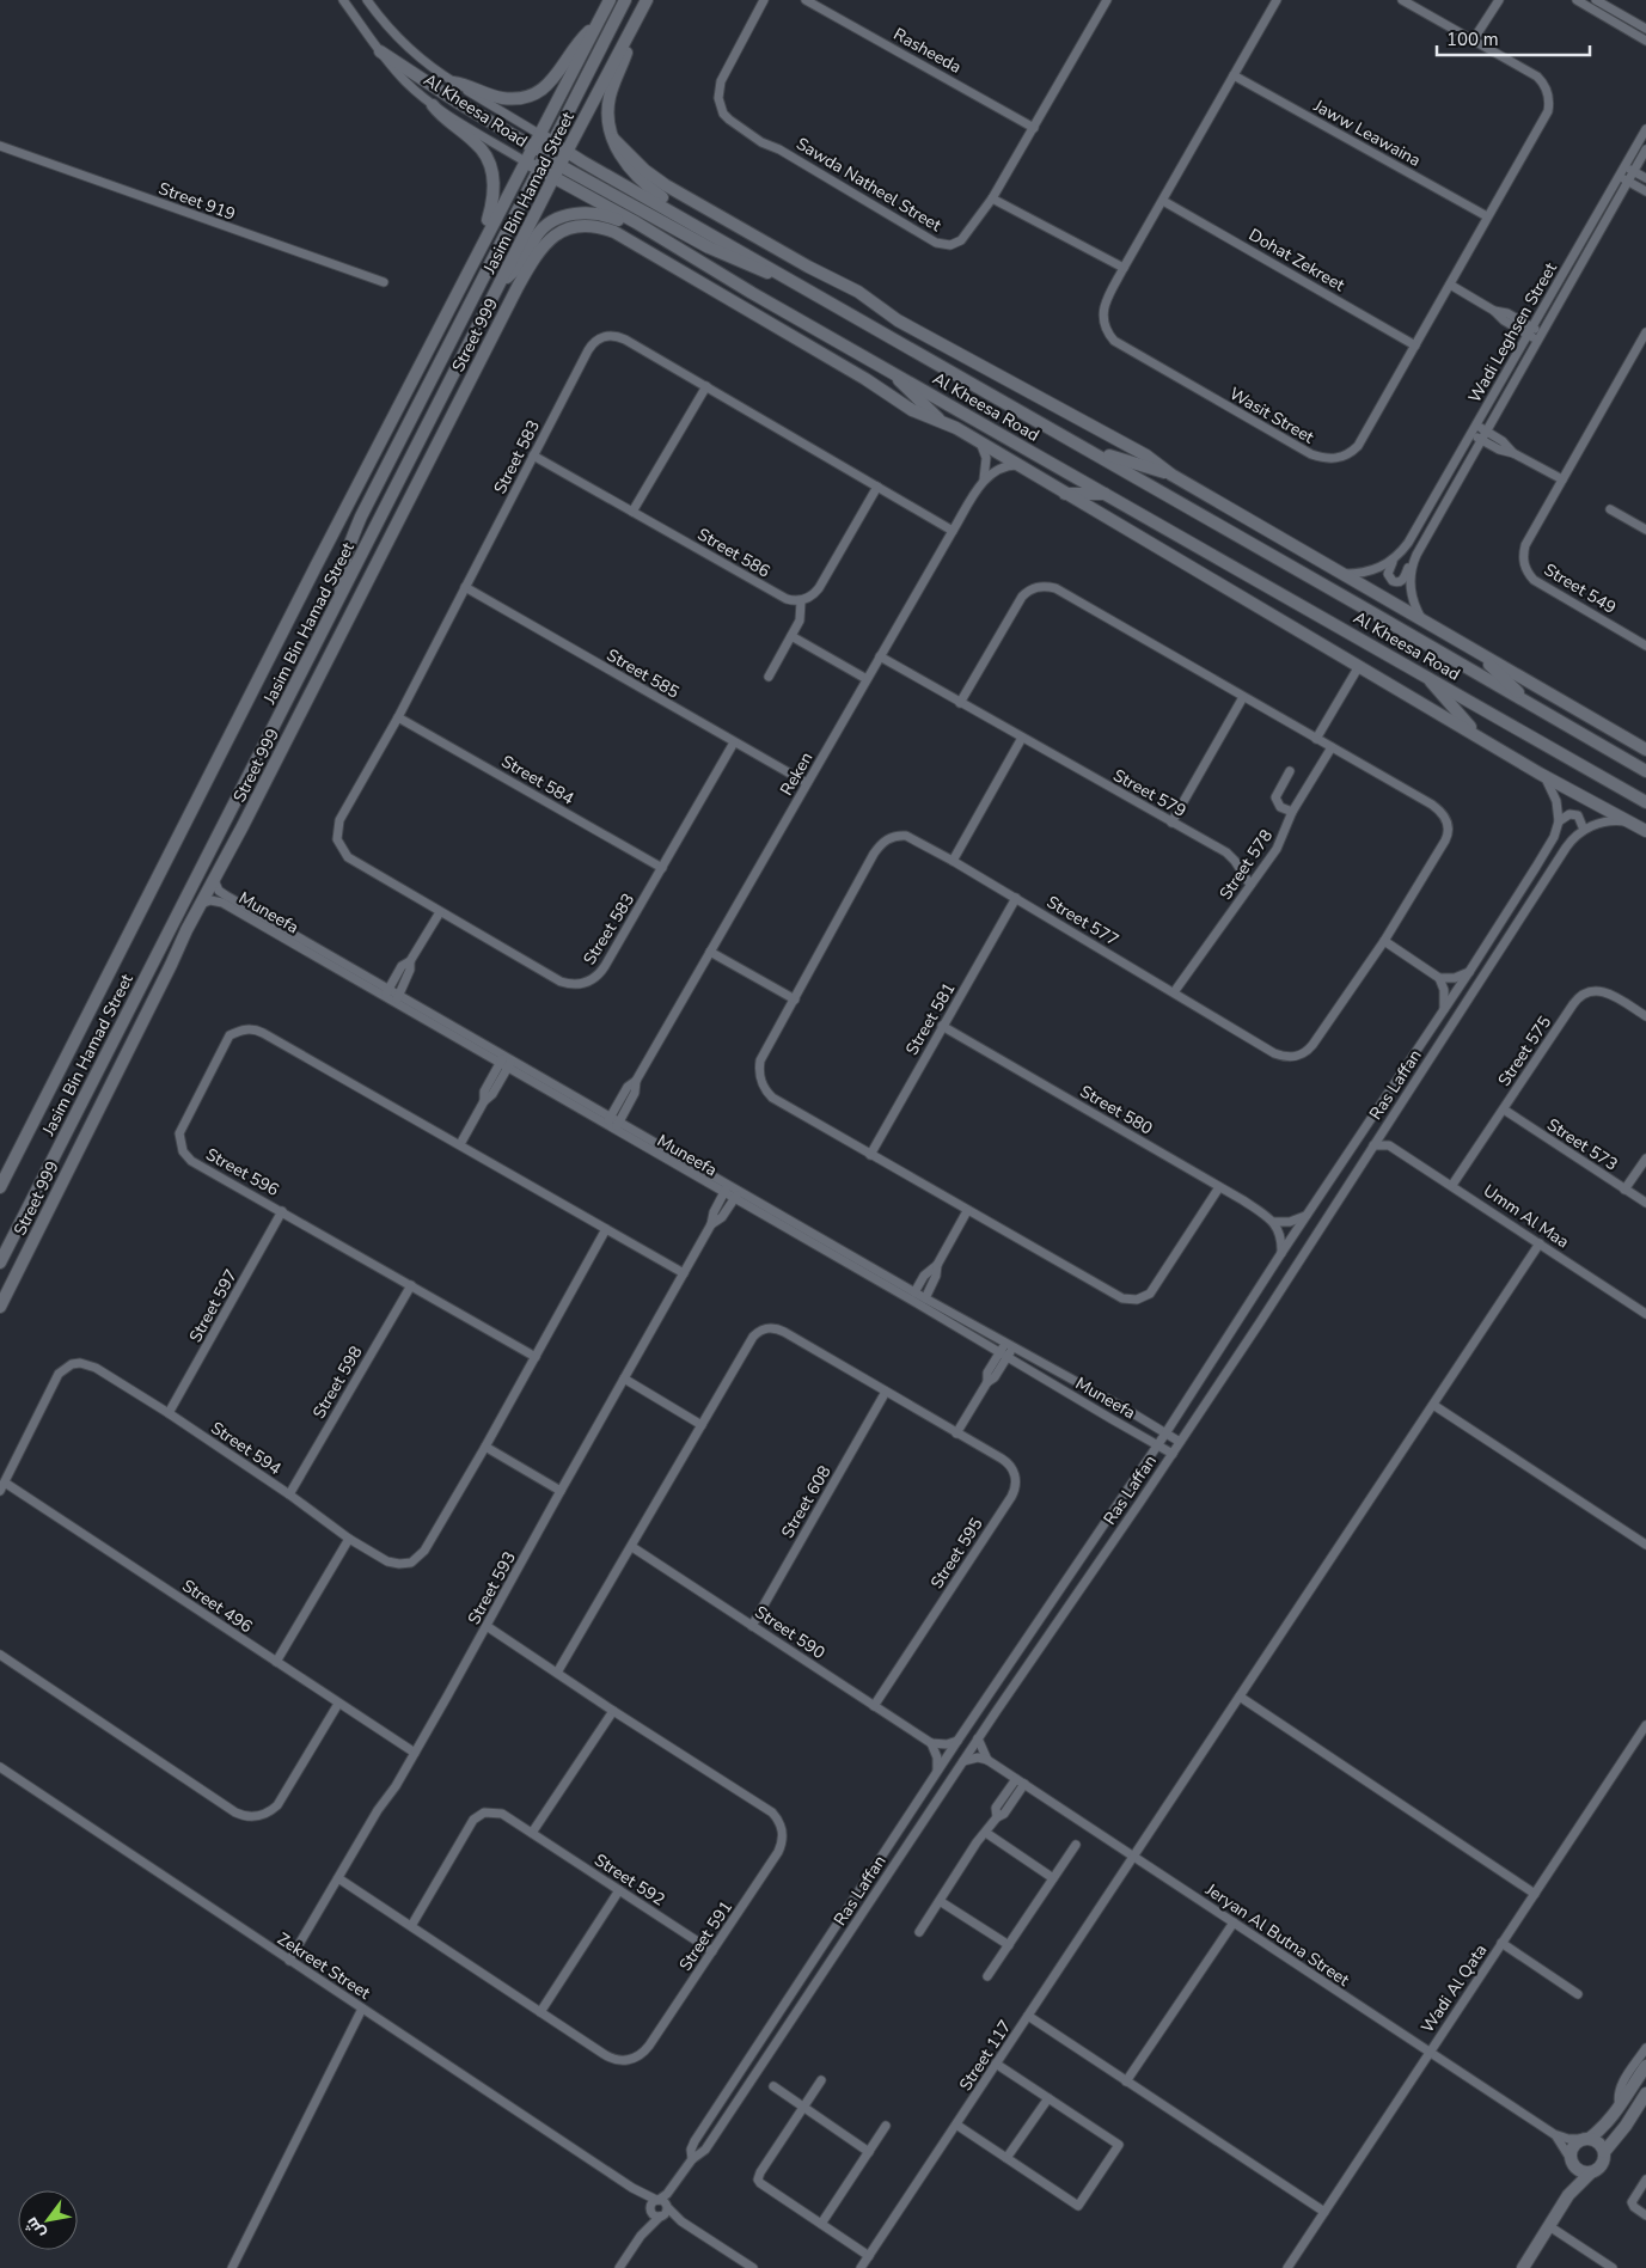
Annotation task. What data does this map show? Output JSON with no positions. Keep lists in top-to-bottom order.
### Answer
{
  "streets": {
    "main road": ["Al Kheesa Road", "Jasim Bin Hamad Street", "Street 999"],
    "street": [
      "Rasheeda",
      "Jaww Leawaina",
      "Sawda Natheel Street",
      "Street 919",
      "Dohat Zekreet",
      "Wadi Leghsen Street",
      "Wasit Street",
      "Street 583",
      "Street 586",
      "Street 549",
      "Street 585",
      "Reken",
      "Street 584",
      "Street 579",
      "Street 578",
      "Muneefa",
      "Street 577",
      "Street 581",
      "Street 575",
      "Ras Laffan",
      "Street 580",
      "Street 573",
      "Street 596",
      "Umm Al Maa",
      "Street 597",
      "Street 598",
      "Street 594",
      "Street 608",
      "Street 595",
      "Street 593",
      "Street 496",
      "Street 590",
      "Street 592",
      "Jeryan Al Butna Street",
      "Street 591",
      "Zekreet Street",
      "Wadi Al Qata",
      "Street 117"
    ]
  },
  "crossings": [
    ["Rasheeda", "Sawda Natheel Street"],
    ["Al Kheesa Road", "Jasim Bin Hamad Street"],
    ["Al Kheesa Road", "Wadi Leghsen Street"],
    ["Al Kheesa Road", "Street 999"],
    ["Al Kheesa Road", "Reken"],
    ["Jaww Leawaina", "Wasit Street"],
    ["Dohat Zekreet", "Wasit Street"],
    ["Street 999", "Muneefa"],
    ["Street 583", "Street 586"],
    ["Street 583", "Street 585"],
    ["Street 583", "Reken"],
    ["Street 583", "Street 584"],
    ["Street 585", "Reken"],
    ["Reken", "Street 579"],
    ["Reken", "Muneefa"],
    ["Street 579", "Street 578"],
    ["Street 579", "Street 577"],
    ["Street 578", "Street 577"],
    ["Muneefa", "Ras Laffan"],
    ["Muneefa", "Street 593"],
    ["Street 577", "Street 581"],
    ["Street 577", "Street 580"],
    ["Street 581", "Street 580"],
    ["Street 575", "Street 573"],
    ["Street 575", "Umm Al Maa"],
    ["Ras Laffan", "Zekreet Street"],
    ["Street 596", "Street 597"],
    ["Street 596", "Street 598"],
    ["Street 596", "Street 594"],
    ["Street 596", "Street 593"],
    ["Umm Al Maa", "Street 117"],
    ["Street 597", "Street 594"],
    ["Street 598", "Street 594"],
    ["Street 594", "Street 496"],
    ["Street 608", "Street 595"],
    ["Street 608", "Street 590"],
    ["Street 595", "Street 590"],
    ["Street 595", "Street 591"],
    ["Street 593", "Street 496"],
    ["Street 593", "Street 591"],
    ["Street 593", "Zekreet Street"],
    ["Street 592", "Street 591"],
    ["Jeryan Al Butna Street", "Wadi Al Qata"],
    ["Jeryan Al Butna Street", "Street 117"]
  ],
  "scale_bar": "100 m",
  "north": "bottom left"
}
